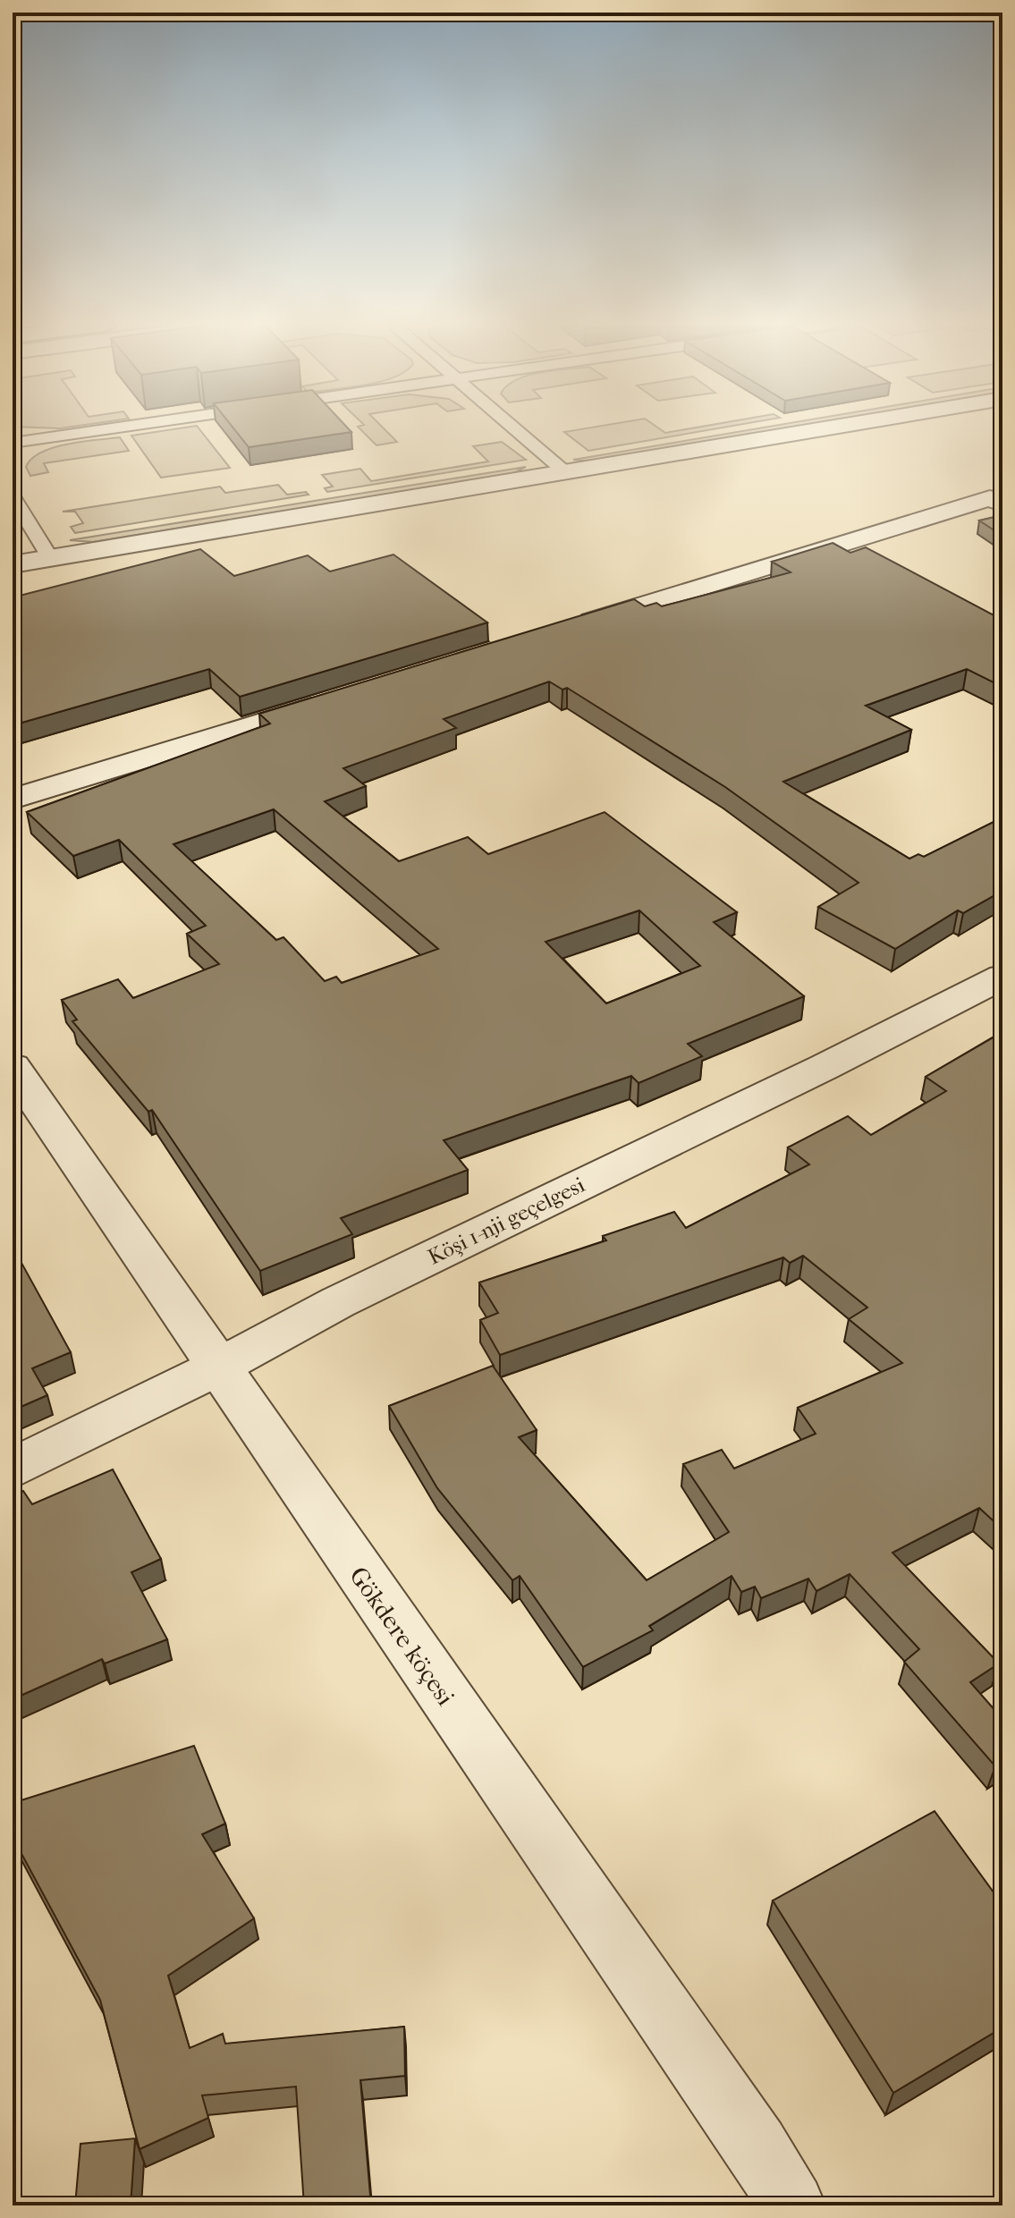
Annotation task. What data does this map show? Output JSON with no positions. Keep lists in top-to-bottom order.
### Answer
{
  "streets": {
    "street": ["Köşi 1-nji geçelgesi", "Gökdere köçesi"]
  },
  "crossings": [
    ["Köşi 1-nji geçelgesi", "Gökdere köçesi"]
  ]
}
